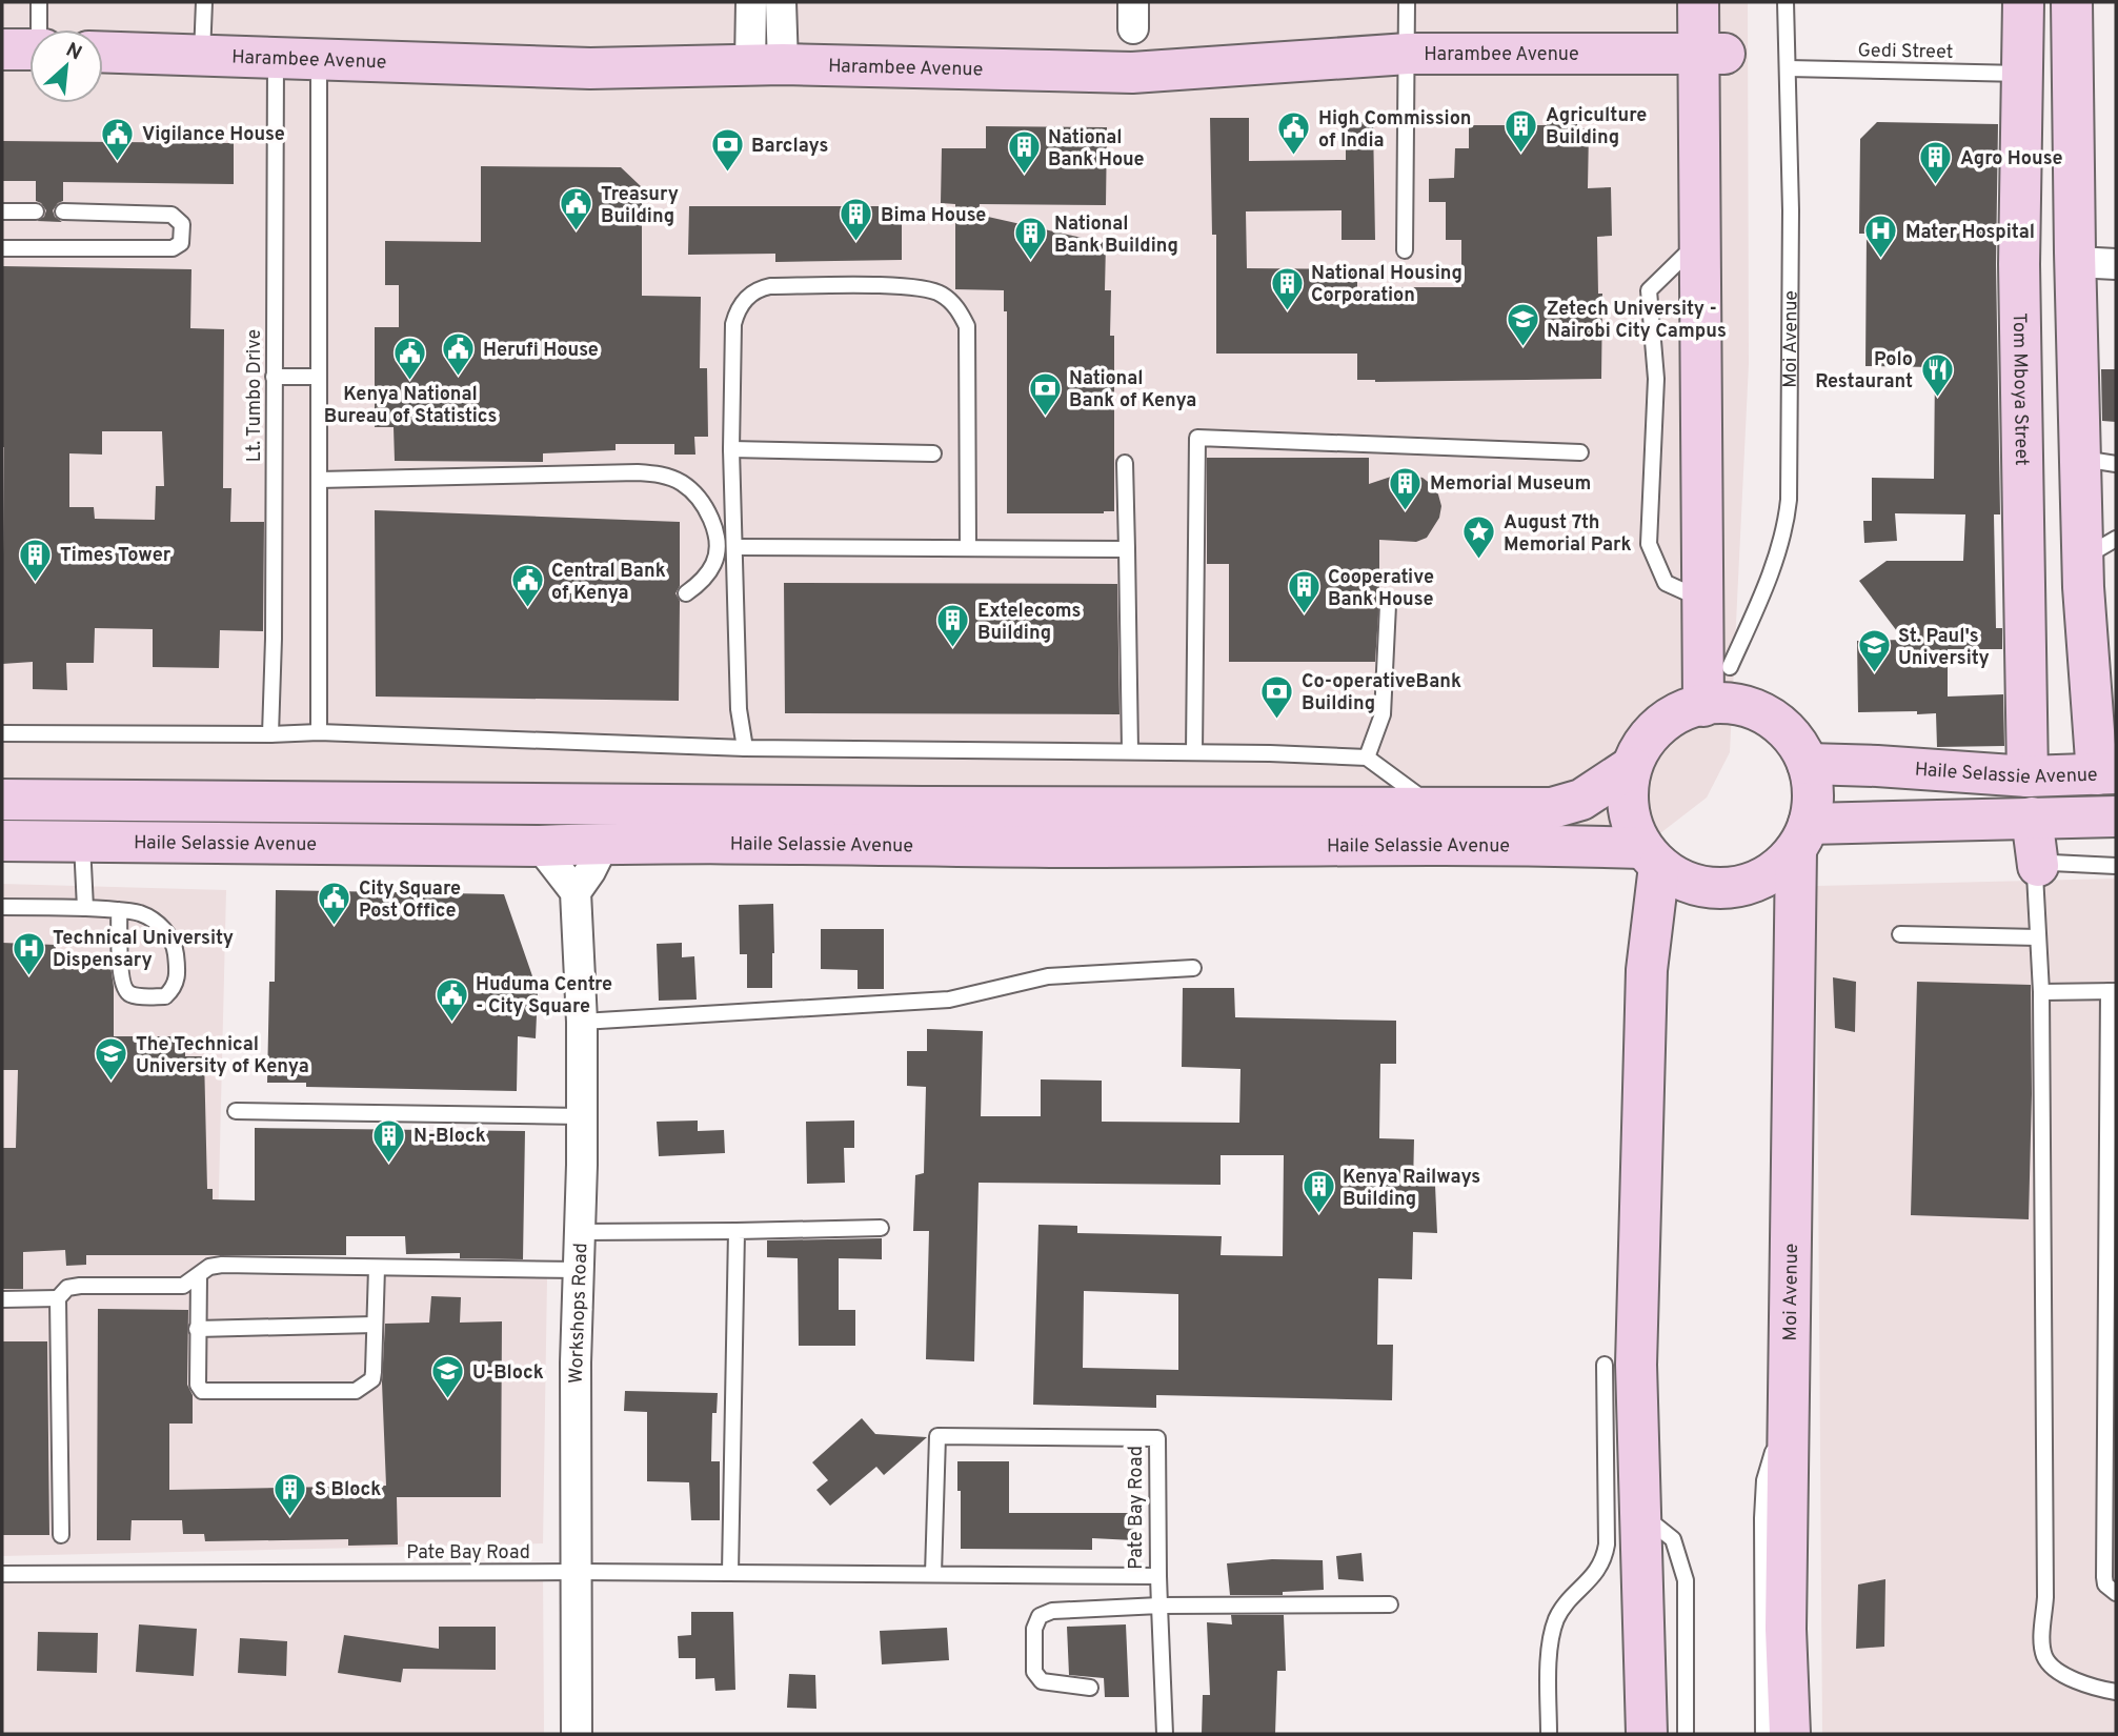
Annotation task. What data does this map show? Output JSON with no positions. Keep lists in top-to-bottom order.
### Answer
{
  "streets": {
    "main road": [
      "Harambee Avenue",
      "Moi Avenue",
      "Tom Mboya Street",
      "Haile Selassie Avenue"
    ],
    "street": ["Workshops Road"],
    "lane": ["Gedi Street", "Lt. Tumbo Drive", "Pate Bay Road"]
  },
  "crossings": [
    ["Gedi Street", "Moi Avenue"],
    ["Gedi Street", "Tom Mboya Street"],
    ["Harambee Avenue", "Lt. Tumbo Drive"],
    ["Moi Avenue", "Haile Selassie Avenue"],
    ["Tom Mboya Street", "Haile Selassie Avenue"],
    ["Workshops Road", "Pate Bay Road"]
  ],
  "places": {
    "building": [
      "Agriculture Building",
      "National Bank Houe",
      "Agro House",
      "Bima House",
      "National Bank Building",
      "National Housing Corporation",
      "Memorial Museum",
      "Times Tower",
      "Cooperative Bank House",
      "Extelecoms Building",
      "N-Block",
      "Kenya Railways Building",
      "S Block"
    ],
    "public building": [
      "High Commission of India",
      "Vigilance House",
      "Treasury Building",
      "Herufi House",
      "Kenya National Bureau of Statistics",
      "Central Bank of Kenya",
      "City Square Post Office",
      "Huduma Centre - City Square"
    ],
    "bank": ["Barclays", "National Bank of Kenya", "Co-operativeBank Building"],
    "hospital": ["Mater Hospital", "Technical University Dispensary"],
    "school or university": [
      "Zetech University - Nairobi City Campus",
      "St. Paul's University",
      "The Technical University of Kenya",
      "U-Block"
    ],
    "restaurant": ["Polo Restaurant"],
    "place": ["August 7th Memorial Park"]
  },
  "north": "top right"
}
